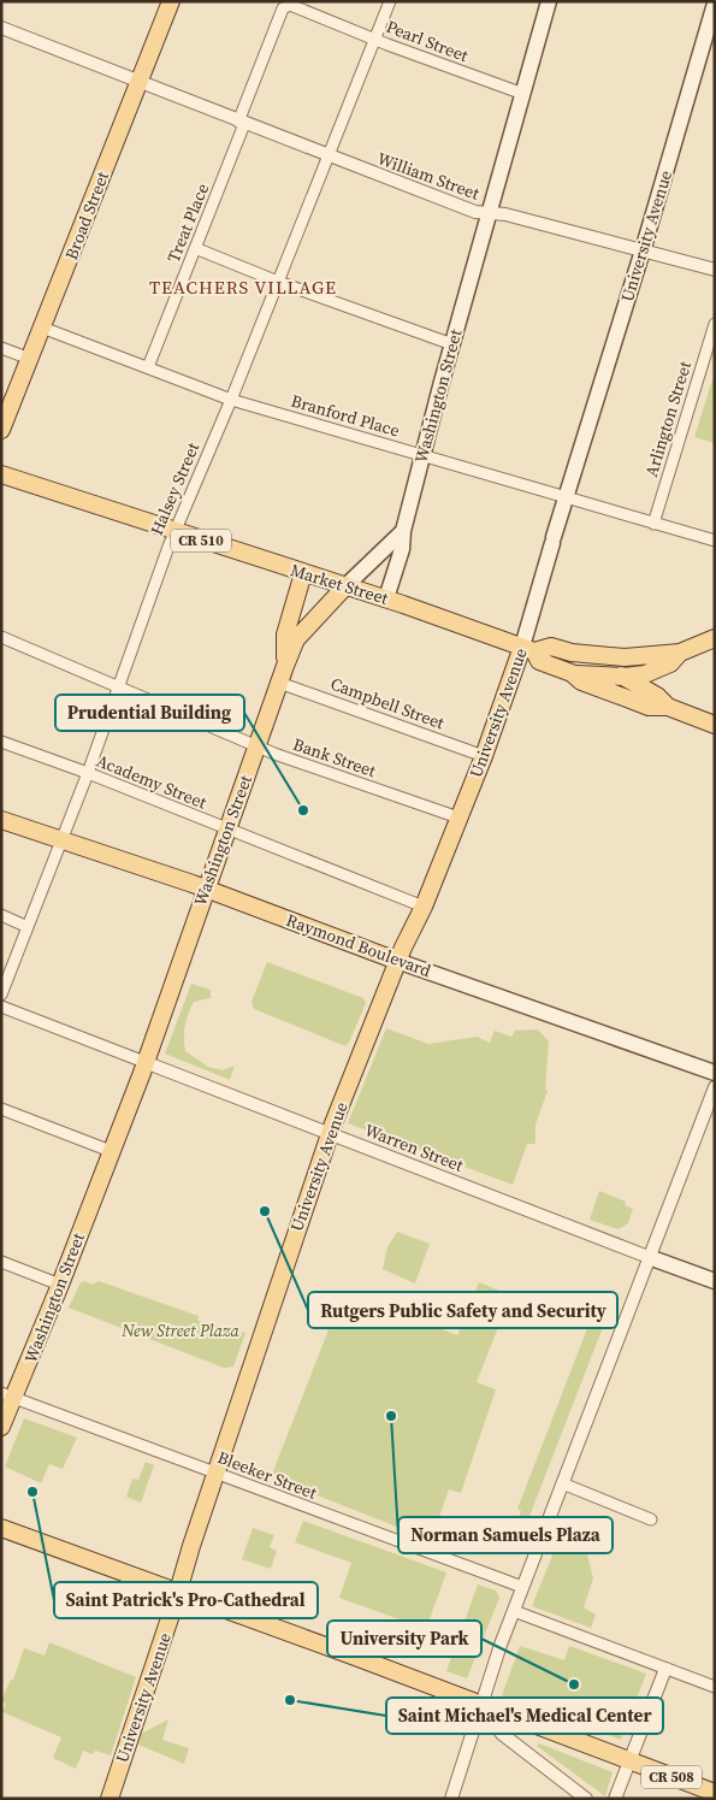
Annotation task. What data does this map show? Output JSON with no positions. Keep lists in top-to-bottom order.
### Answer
{
  "streets": {
    "main road": [
      "Broad Street",
      "University Avenue",
      "Washington Street",
      "CR 510",
      "Market Street",
      "Raymond Boulevard",
      "Warren Street",
      "CR 508"
    ],
    "street": [
      "Pearl Street",
      "William Street",
      "Treat Place",
      "Branford Place",
      "Arlington Street",
      "Halsey Street",
      "Campbell Street",
      "Bank Street",
      "Academy Street",
      "Bleeker Street"
    ]
  },
  "crossings": [
    ["Pearl Street", "Treat Place"],
    ["Pearl Street", "Washington Street"],
    ["Pearl Street", "Halsey Street"],
    ["William Street", "Broad Street"],
    ["William Street", "Treat Place"],
    ["William Street", "University Avenue"],
    ["William Street", "Washington Street"],
    ["William Street", "Halsey Street"],
    ["Broad Street", "Branford Place"],
    ["Treat Place", "Branford Place"],
    ["University Avenue", "Branford Place"],
    ["University Avenue", "CR 510"],
    ["University Avenue", "Market Street"],
    ["University Avenue", "Campbell Street"],
    ["University Avenue", "Bank Street"],
    ["University Avenue", "Academy Street"],
    ["University Avenue", "Raymond Boulevard"],
    ["University Avenue", "Warren Street"],
    ["University Avenue", "Bleeker Street"],
    ["University Avenue", "CR 508"],
    ["Washington Street", "Branford Place"],
    ["Washington Street", "Market Street"],
    ["Washington Street", "Campbell Street"],
    ["Washington Street", "Bank Street"],
    ["Washington Street", "Academy Street"],
    ["Washington Street", "Raymond Boulevard"],
    ["Washington Street", "Warren Street"],
    ["Washington Street", "Bleeker Street"],
    ["Branford Place", "Arlington Street"],
    ["Branford Place", "Halsey Street"],
    ["Halsey Street", "Market Street"],
    ["Halsey Street", "Bank Street"],
    ["Halsey Street", "Academy Street"],
    ["Halsey Street", "Raymond Boulevard"],
    ["CR 510", "Market Street"]
  ],
  "districts": ["TEACHERS VILLAGE"],
  "parks": ["New Street Plaza"],
  "places": [
    "Prudential Building",
    "Rutgers Public Safety and Security",
    "Norman Samuels Plaza",
    "Saint Patrick's Pro-Cathedral",
    "University Park",
    "Saint Michael's Medical Center"
  ]
}
